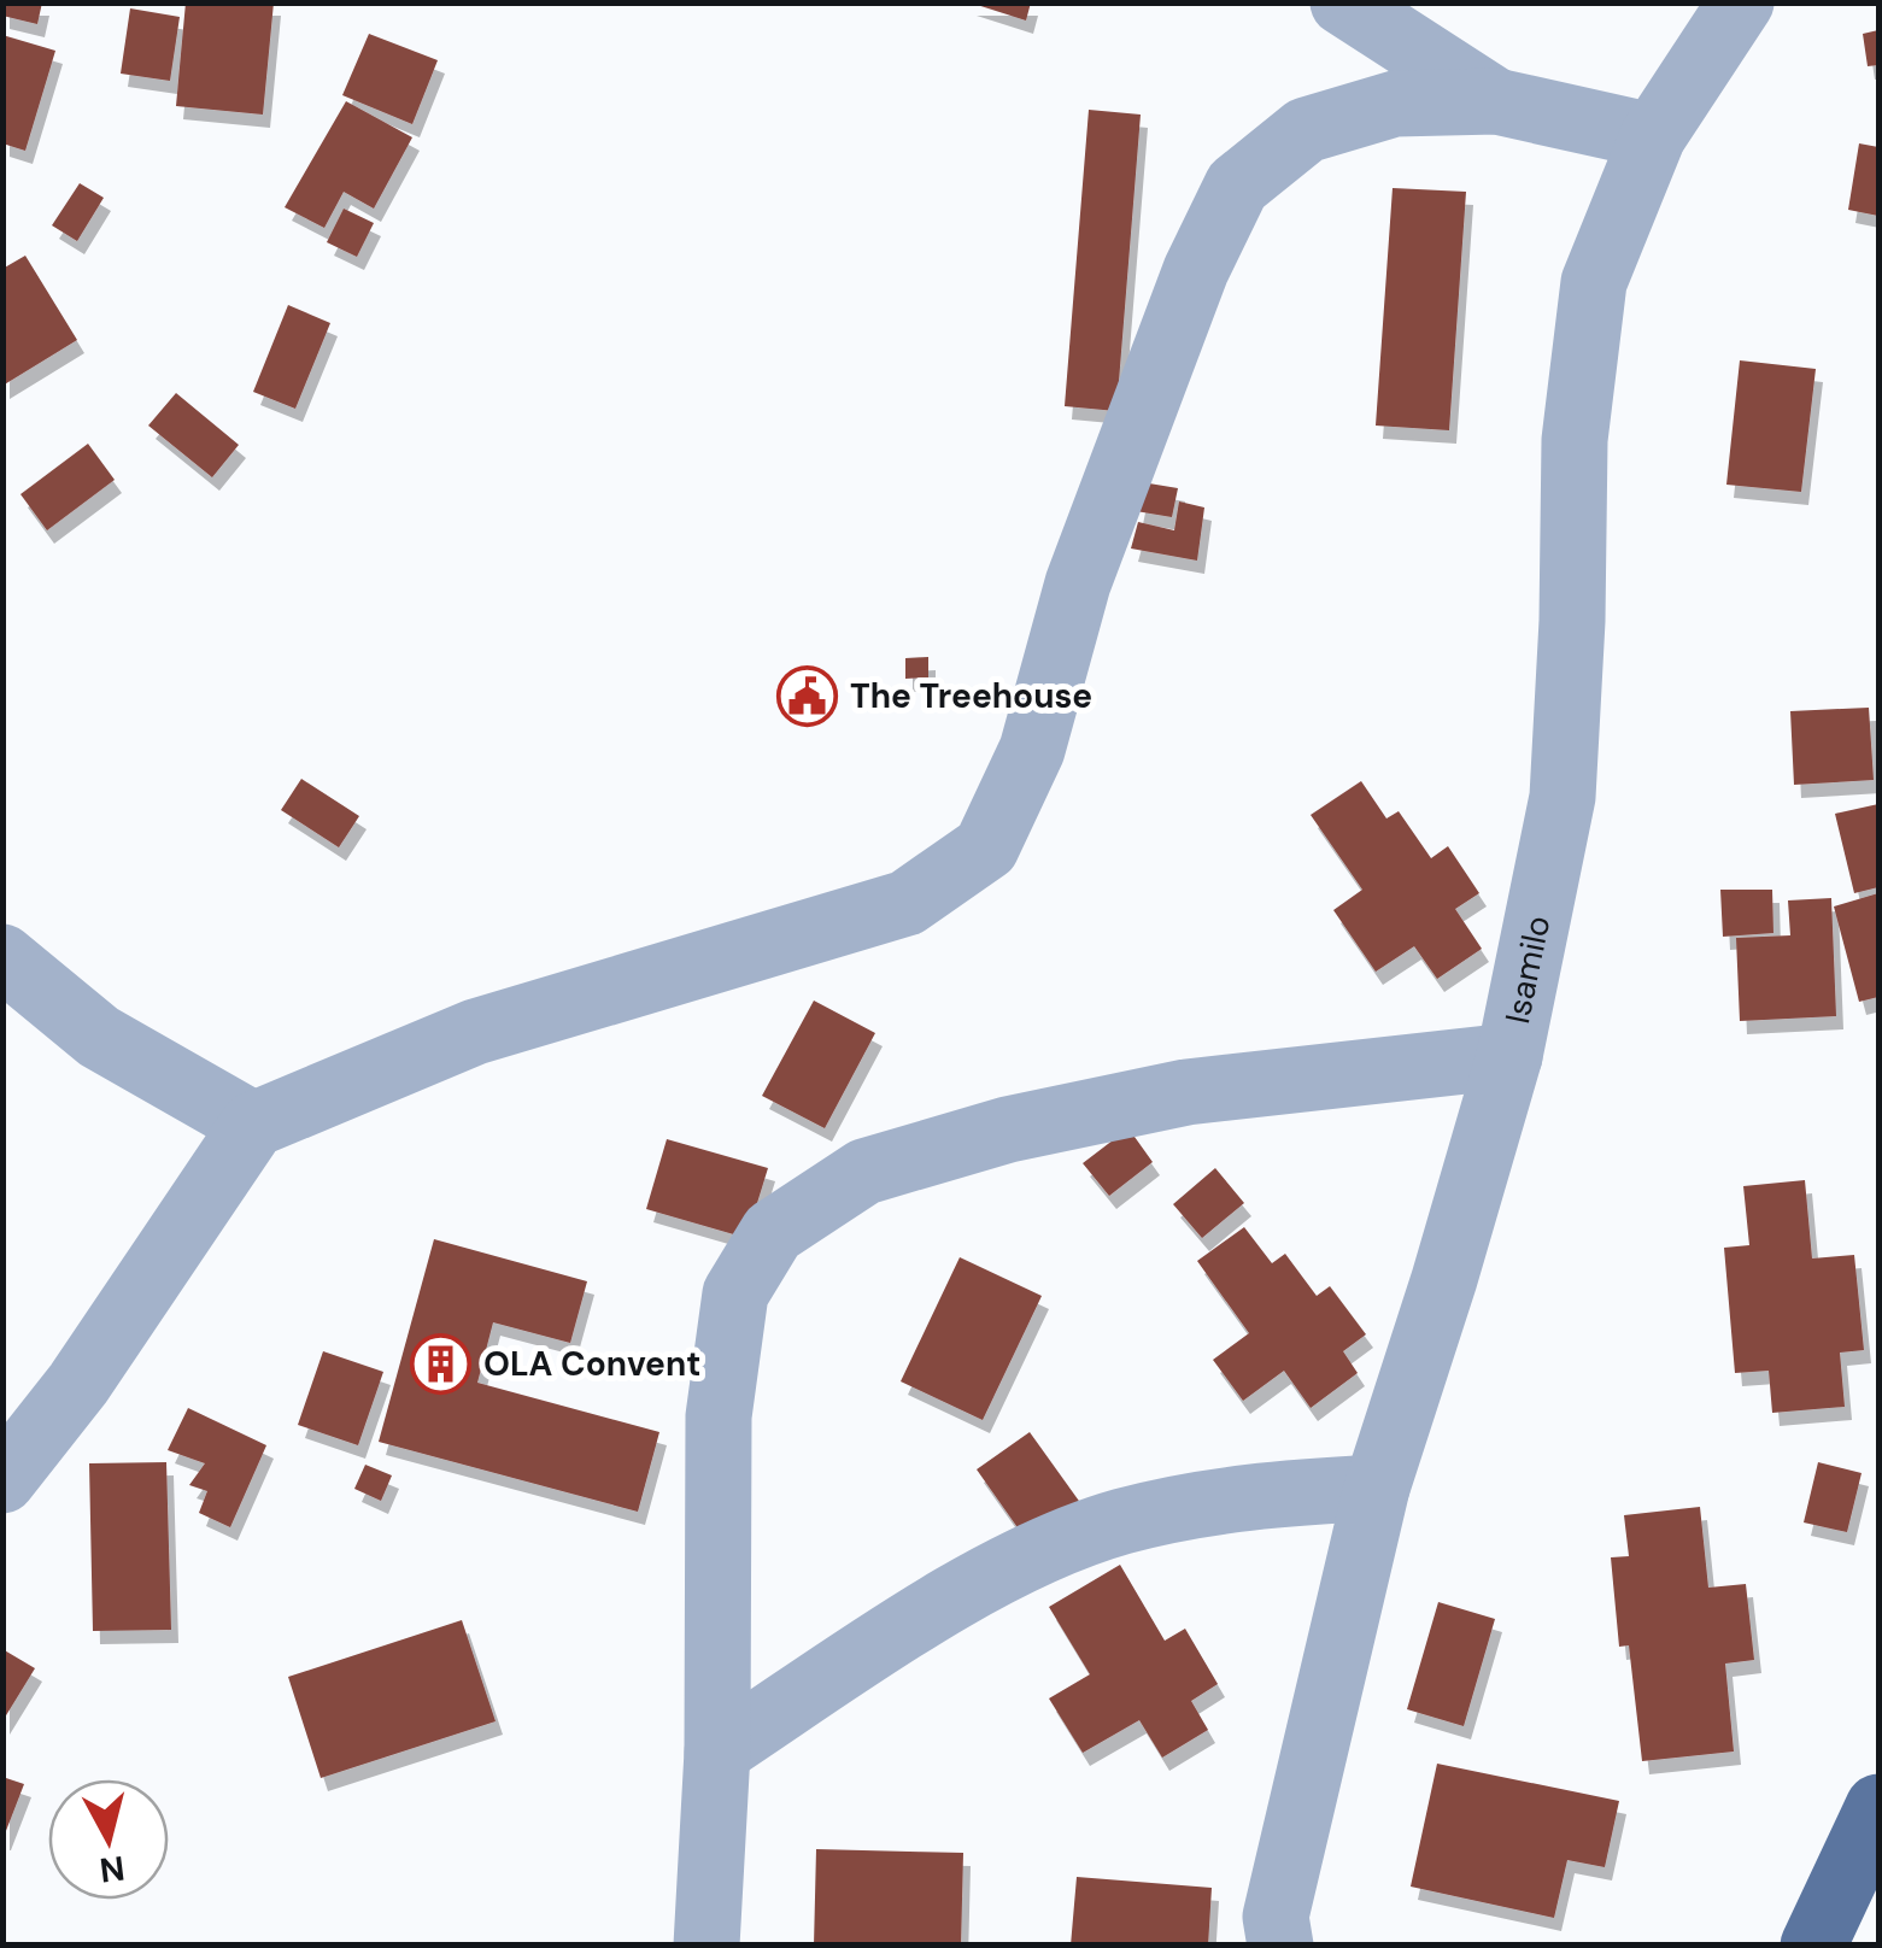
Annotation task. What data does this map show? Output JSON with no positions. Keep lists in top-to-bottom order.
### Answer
{
  "streets": {
    "street": ["Isamilo"]
  },
  "places": {
    "public building": ["The Treehouse"],
    "building": ["OLA Convent"]
  },
  "north": "bottom"
}
